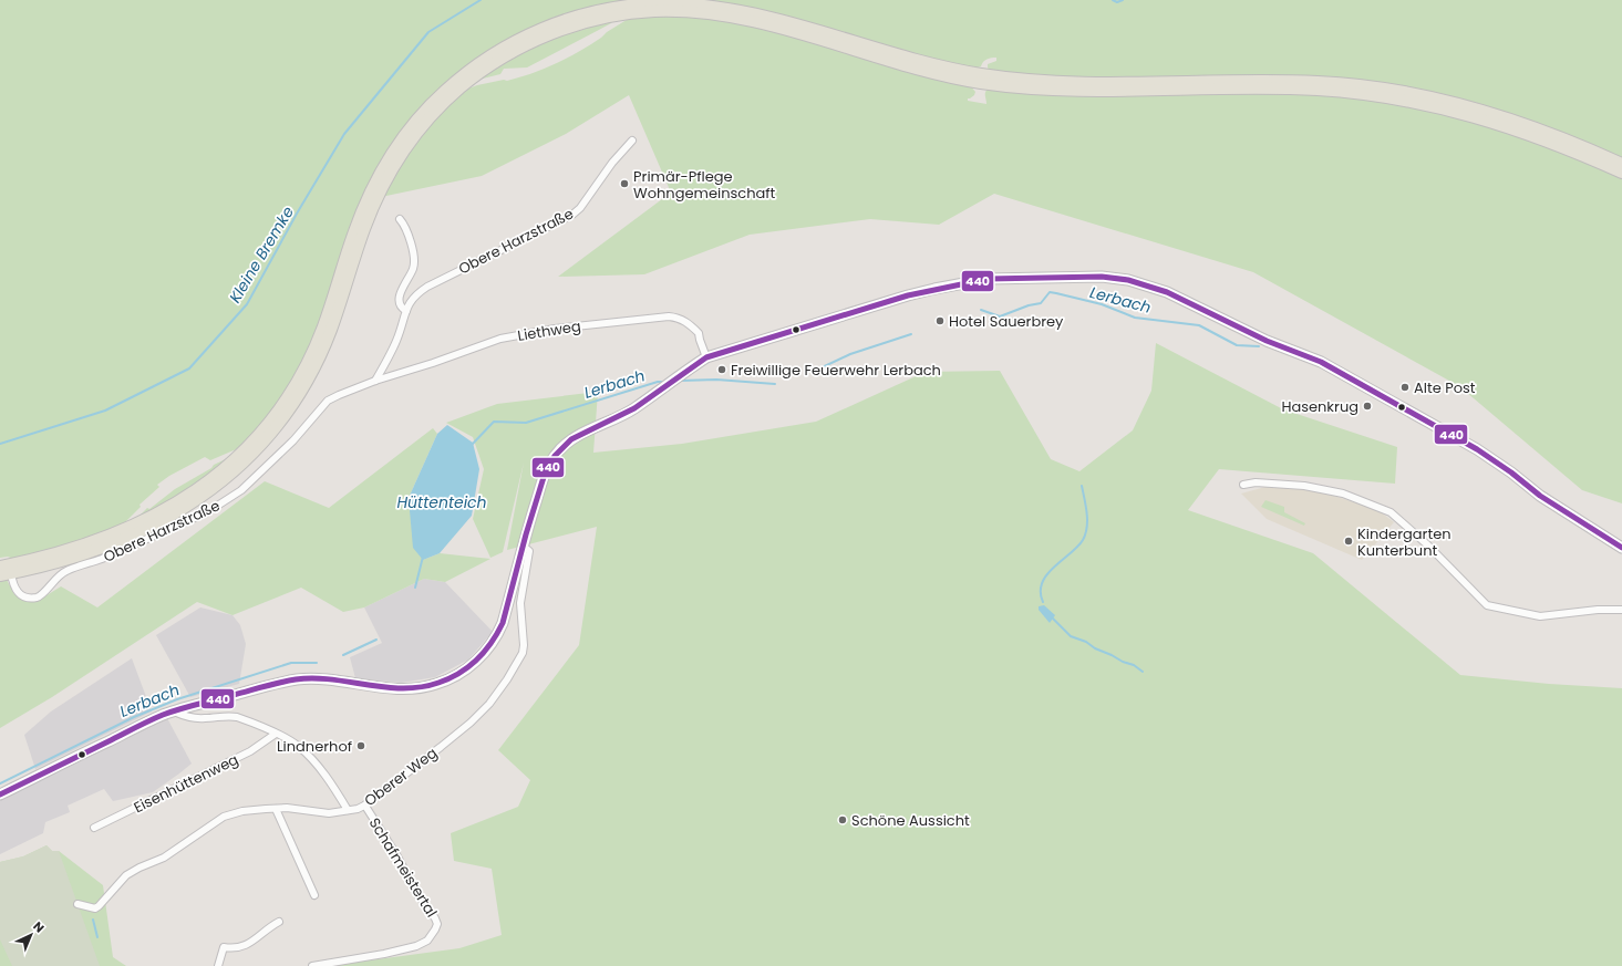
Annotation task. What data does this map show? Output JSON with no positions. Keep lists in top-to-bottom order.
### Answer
{
  "streets": {
    "street": [
      "Obere Harzstraße",
      "Liethweg",
      "Oberer Weg",
      "Eisenhüttenweg",
      "Schafmeistertal"
    ]
  },
  "crossings": [
    ["Obere Harzstraße", "Liethweg"]
  ],
  "water": ["Kleine Bremke", "Lerbach", "Hüttenteich"],
  "places": [
    "Primär-Pflege Wohngemeinschaft",
    "Hotel Sauerbrey",
    "Freiwillige Feuerwehr Lerbach",
    "Alte Post",
    "Hasenkrug",
    "Kindergarten Kunterbunt",
    "Lindnerhof",
    "Schöne Aussicht"
  ],
  "lines": ["transit line 440"],
  "north": "top right"
}
